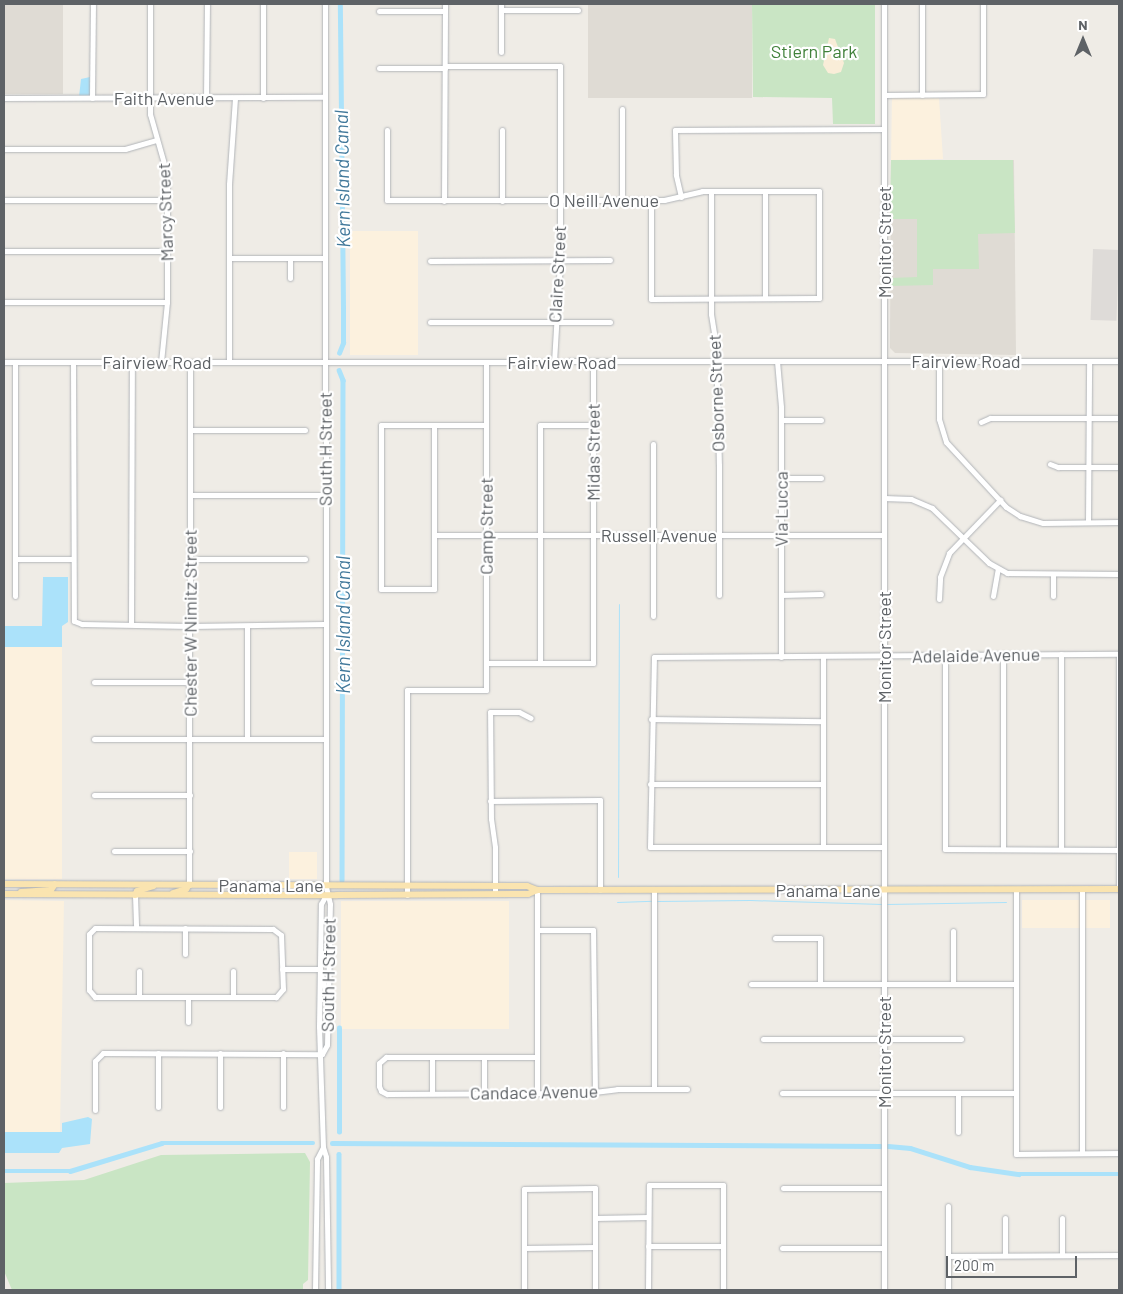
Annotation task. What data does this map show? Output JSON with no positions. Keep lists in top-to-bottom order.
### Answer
{
  "streets": {
    "main road": ["Panama Lane"],
    "street": [
      "Faith Avenue",
      "O Neill Avenue",
      "Marcy Street",
      "Monitor Street",
      "Claire Street",
      "Fairview Road",
      "Osborne Street",
      "South H Street",
      "Midas Street",
      "Via Lucca",
      "Camp Street",
      "Russell Avenue",
      "Chester W Nimitz Street",
      "Adelaide Avenue",
      "Candace Avenue"
    ]
  },
  "crossings": [
    ["Faith Avenue", "Marcy Street"],
    ["Faith Avenue", "South H Street"],
    ["O Neill Avenue", "Claire Street"],
    ["O Neill Avenue", "Osborne Street"],
    ["Marcy Street", "Fairview Road"],
    ["Monitor Street", "Fairview Road"],
    ["Monitor Street", "Russell Avenue"],
    ["Monitor Street", "Adelaide Avenue"],
    ["Monitor Street", "Panama Lane"],
    ["Claire Street", "Fairview Road"],
    ["Fairview Road", "Osborne Street"],
    ["Fairview Road", "South H Street"],
    ["Fairview Road", "Midas Street"],
    ["Fairview Road", "Via Lucca"],
    ["Fairview Road", "Camp Street"],
    ["Fairview Road", "Chester W Nimitz Street"],
    ["Osborne Street", "Russell Avenue"],
    ["South H Street", "Panama Lane"],
    ["Midas Street", "Russell Avenue"],
    ["Via Lucca", "Russell Avenue"],
    ["Via Lucca", "Adelaide Avenue"],
    ["Camp Street", "Russell Avenue"],
    ["Camp Street", "Panama Lane"],
    ["Chester W Nimitz Street", "Panama Lane"]
  ],
  "water": ["Kern Island Canal"],
  "parks": ["Stiern Park"],
  "scale_bar": "200 m",
  "north": "top"
}
